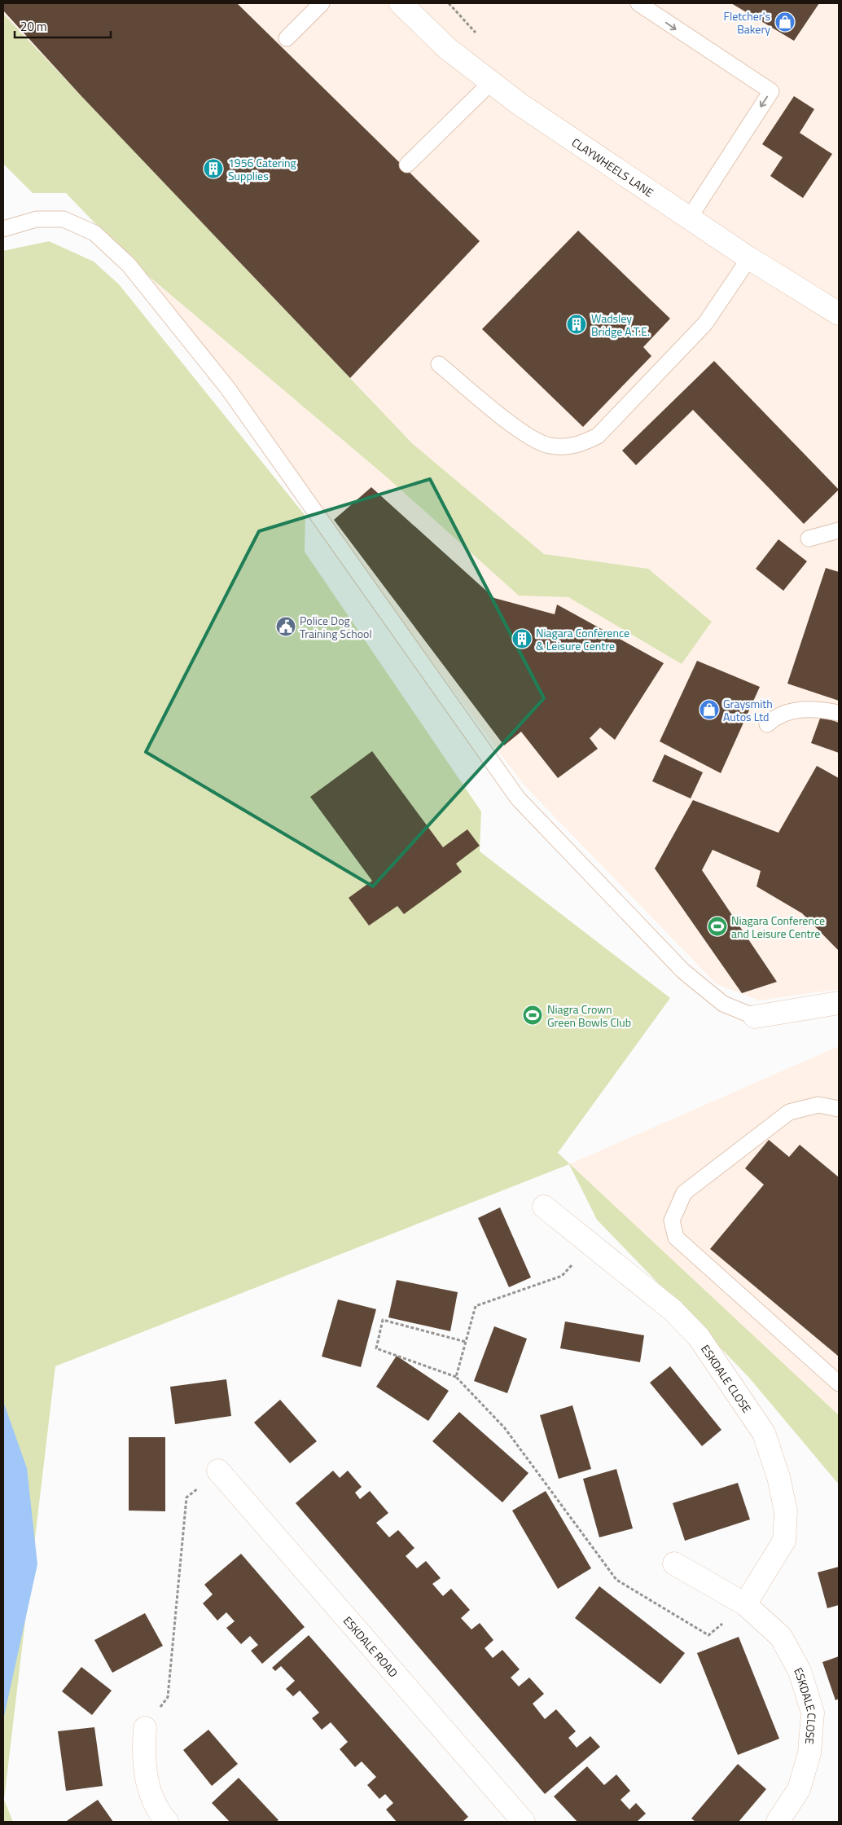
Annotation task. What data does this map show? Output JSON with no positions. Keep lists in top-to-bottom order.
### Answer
{
  "streets": {
    "street": ["CLAYWHEELS LANE", "ESKDALE CLOSE", "ESKDALE ROAD"]
  },
  "places": {
    "shop": ["Fletcher's Bakery", "Graysmith Autos Ltd"],
    "building": ["1956 Catering Supplies", "Wadsley Bridge A.T.E.", "Niagara Conference & Leisure Centre"],
    "public building": ["Police Dog Training School"],
    "sports": ["Niagara Conference and Leisure Centre", "Niagra Crown Green Bowls Club"]
  },
  "scale_bar": "20 m"
}
